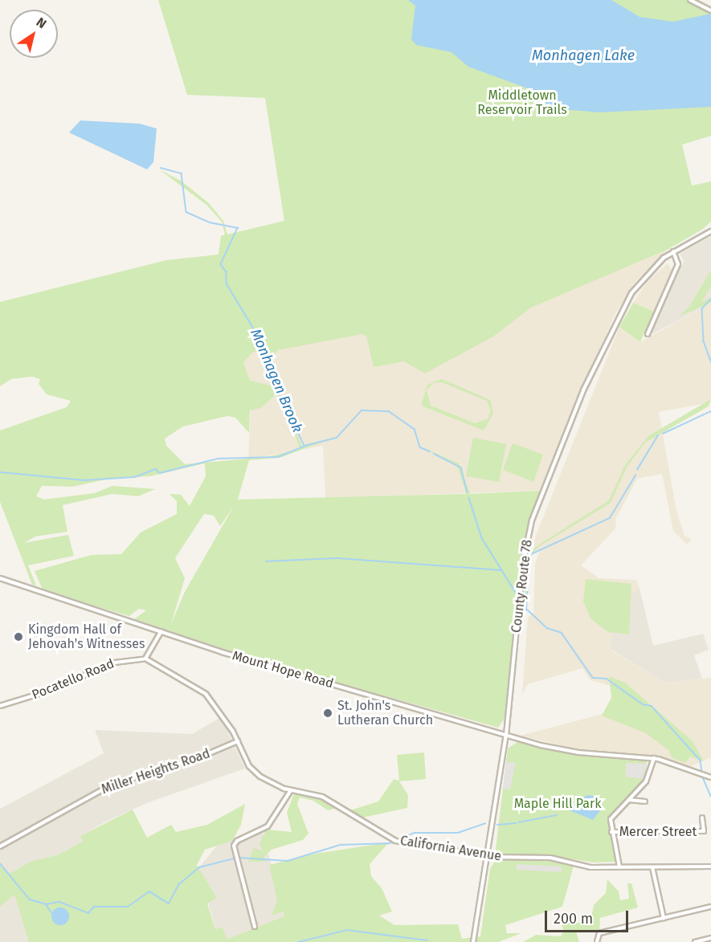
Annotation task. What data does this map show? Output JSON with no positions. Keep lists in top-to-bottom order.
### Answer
{
  "streets": {
    "street": [
      "County Route 78",
      "Mount Hope Road",
      "Pocatello Road",
      "Miller Heights Road",
      "Mercer Street",
      "California Avenue"
    ]
  },
  "crossings": [
    ["County Route 78", "Mount Hope Road"],
    ["County Route 78", "California Avenue"],
    ["Pocatello Road", "California Avenue"],
    ["Miller Heights Road", "California Avenue"]
  ],
  "water": ["Monhagen Lake", "Monhagen Brook"],
  "parks": ["Middletown Reservoir Trails", "Maple Hill Park"],
  "places": ["Kingdom Hall of Jehovah's Witnesses", "St. John's Lutheran Church"],
  "scale_bar": "200 m",
  "north": "top right"
}
